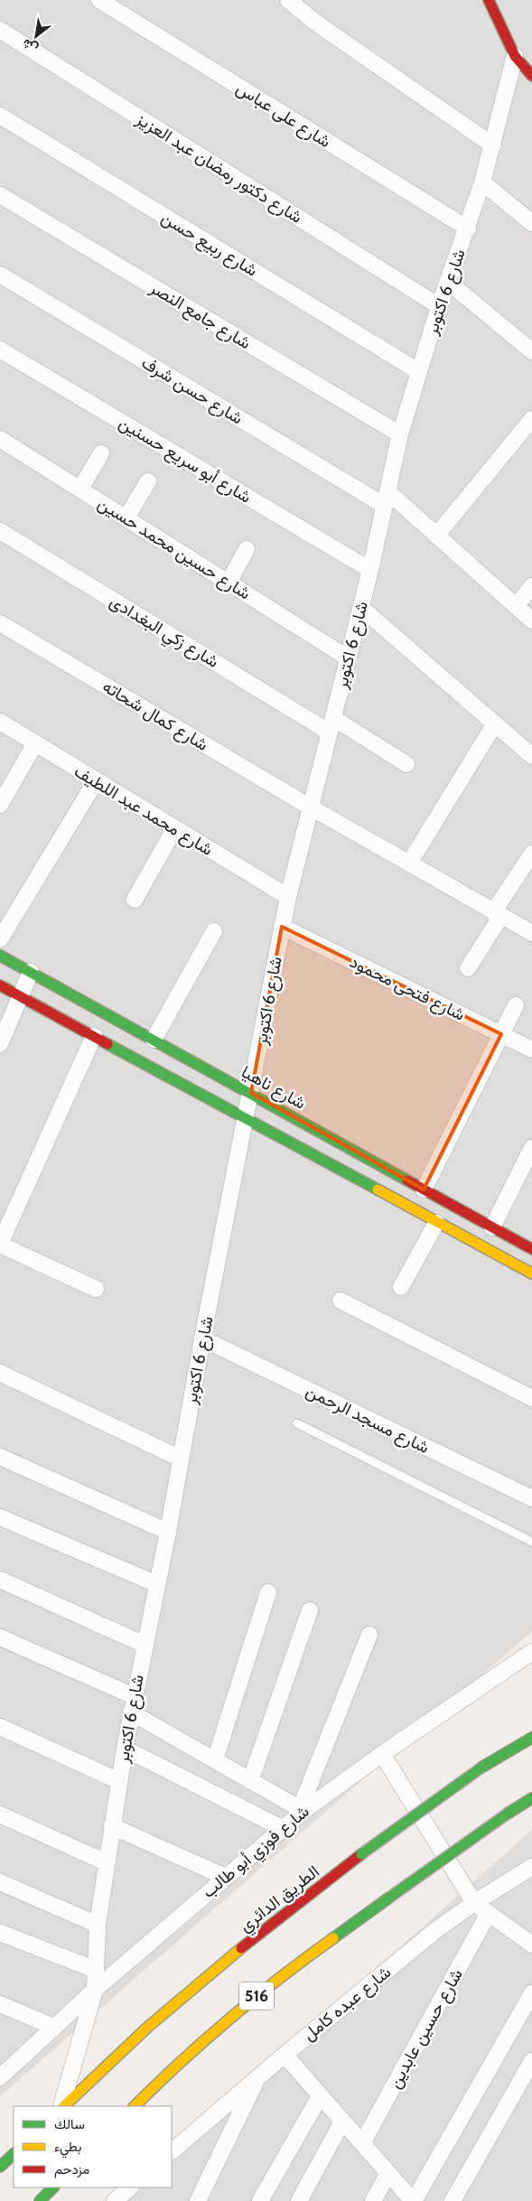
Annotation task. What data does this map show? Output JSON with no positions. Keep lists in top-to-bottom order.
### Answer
{
  "streets": {
    "main road": ["شارع ناهيا", "الطريق الدائري", "516"],
    "street": [
      "شارع على عباس",
      "شارع دكتور رمضان عبد العزيز",
      "شارع ربيع حسن",
      "شارع 6 اكتوبر",
      "شارع جامع النصر",
      "شارع حسن شرف",
      "شارع أبو سريع حسنين",
      "شارع حسين محمد حسين",
      "شارع زكي البغدادى",
      "شارع كمال شحاته",
      "شارع محمد عبد اللطيف",
      "شارع فتحى محمود",
      "شارع مسجد الرحمن",
      "شارع فوزي أبو طالب",
      "شارع عبده كامل",
      "شارع حسين عابدين"
    ]
  },
  "crossings": [
    ["شارع على عباس", "شارع 6 اكتوبر"],
    ["شارع دكتور رمضان عبد العزيز", "شارع 6 اكتوبر"],
    ["شارع ربيع حسن", "شارع 6 اكتوبر"],
    ["شارع 6 اكتوبر", "شارع جامع النصر"],
    ["شارع 6 اكتوبر", "شارع حسن شرف"],
    ["شارع 6 اكتوبر", "شارع أبو سريع حسنين"],
    ["شارع 6 اكتوبر", "شارع حسين محمد حسين"],
    ["شارع 6 اكتوبر", "شارع زكي البغدادى"],
    ["شارع 6 اكتوبر", "شارع كمال شحاته"],
    ["شارع 6 اكتوبر", "شارع محمد عبد اللطيف"],
    ["شارع 6 اكتوبر", "شارع فتحى محمود"],
    ["شارع 6 اكتوبر", "شارع ناهيا"],
    ["شارع 6 اكتوبر", "شارع مسجد الرحمن"],
    ["شارع 6 اكتوبر", "شارع فوزي أبو طالب"]
  ],
  "legend": ["سالك", "بطيء", "مزدحم"],
  "north": "bottom left"
}
